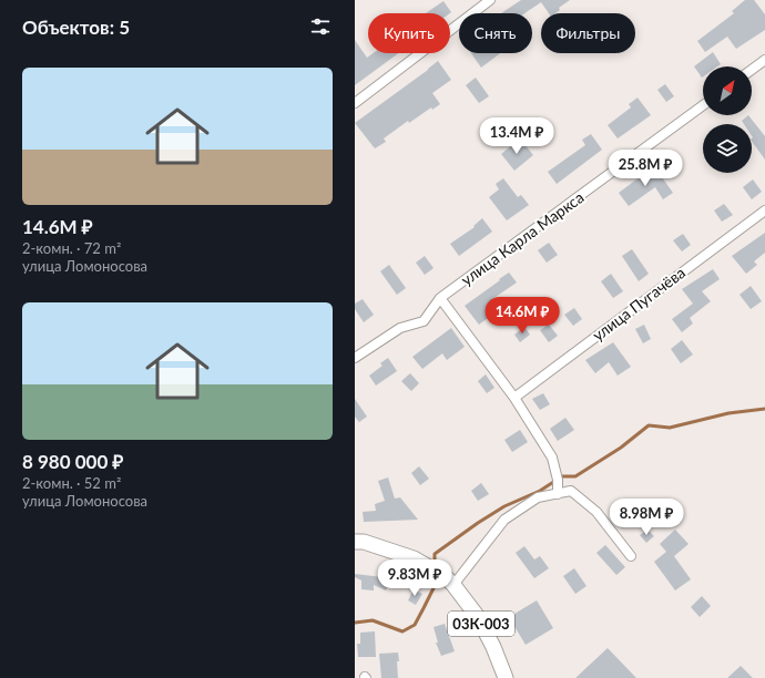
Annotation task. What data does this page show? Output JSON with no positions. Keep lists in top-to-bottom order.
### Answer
{
  "streets": {
    "main road": ["03К-003"],
    "street": ["улица Карла Маркса", "улица Пугачёва"]
  },
  "north": "top right",
  "page": {
    "heading": "Объектов: 5",
    "chip": ["Купить", "Снять", "Фильтры"],
    "list": [
      {
        "name": "14.6M ₽",
        "note": "2-комн. · 72 m² · улица Ломоносова"
      },
      {
        "name": "8 980 000 ₽",
        "note": "2-комн. · 52 m² · улица Ломоносова"
      }
    ],
    "price": [
      "13.4M ₽",
      "25.8M ₽",
      "14.6M ₽",
      "8.98M ₽",
      "9.83M ₽"
    ]
  }
}
